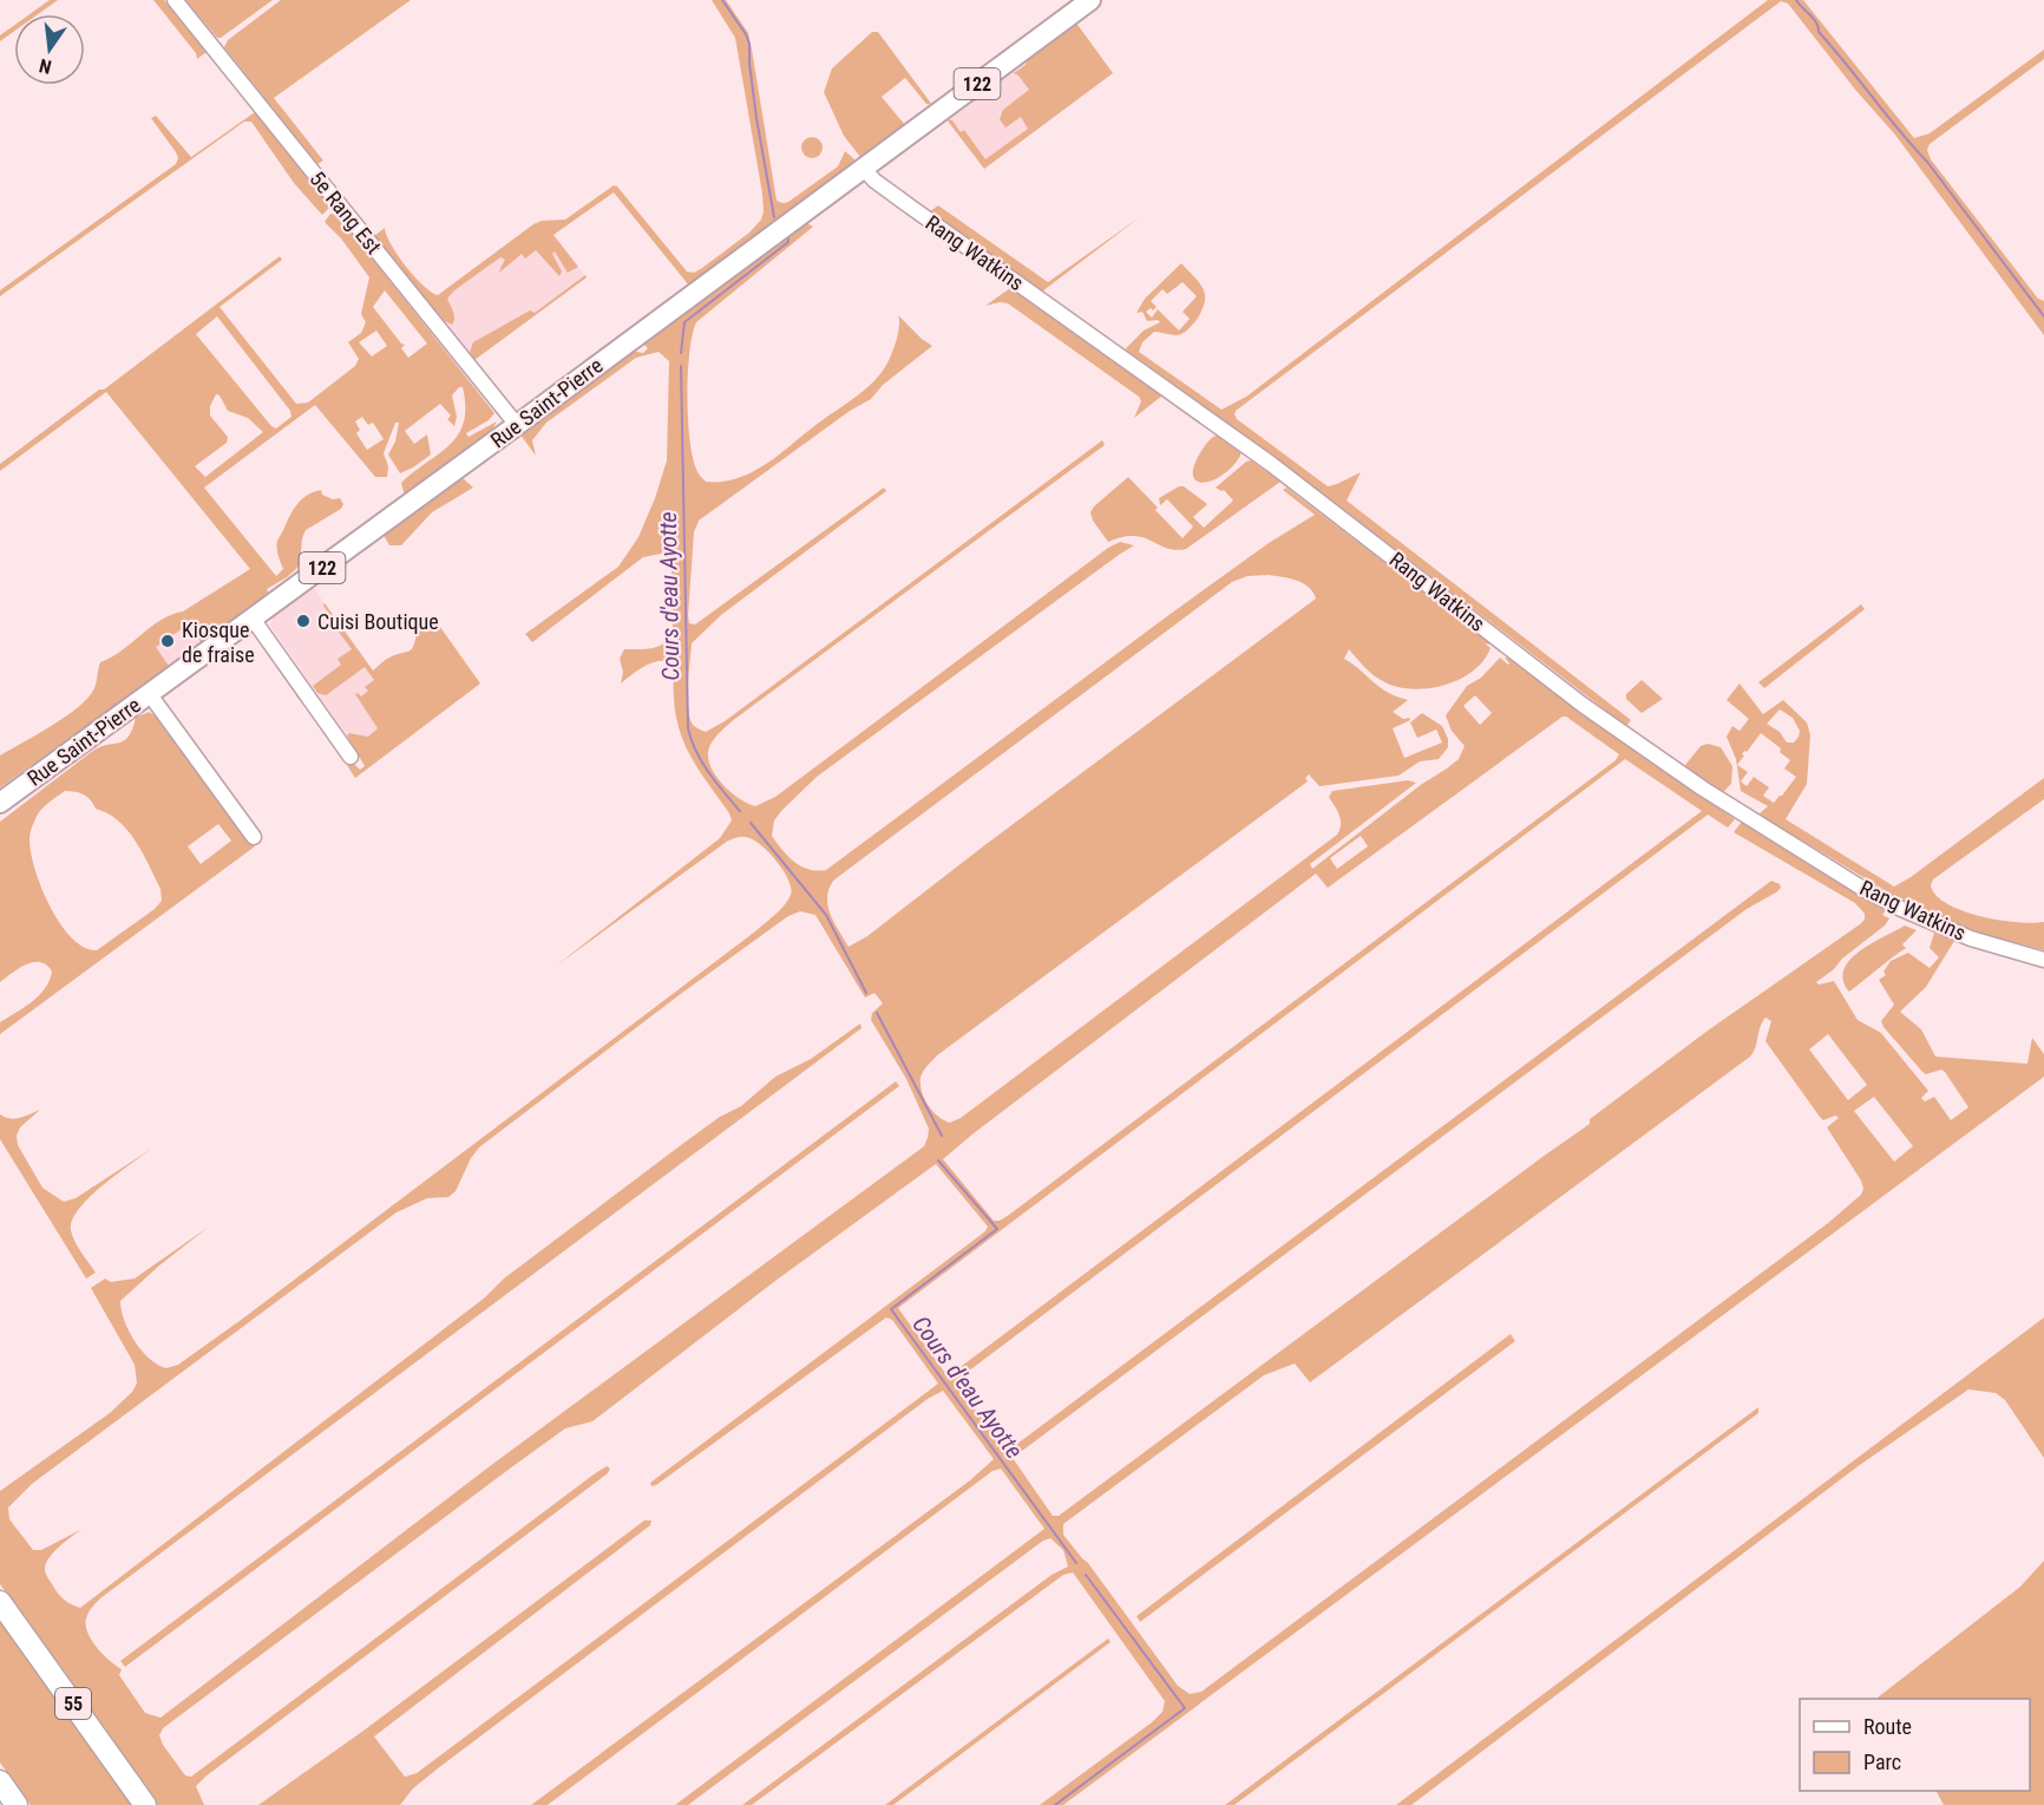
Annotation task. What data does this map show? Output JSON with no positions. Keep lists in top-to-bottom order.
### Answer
{
  "streets": {
    "highway": ["55"],
    "main road": ["122", "Rue Saint-Pierre"],
    "street": ["5e Rang Est", "Rang Watkins"]
  },
  "crossings": [
    ["5e Rang Est", "Rue Saint-Pierre"],
    ["Rang Watkins", "Rue Saint-Pierre"]
  ],
  "water": ["Cours d'eau Ayotte"],
  "places": ["Cuisi Boutique", "Kiosque de fraise"],
  "legend": ["Route", "Parc"],
  "north": "bottom"
}
